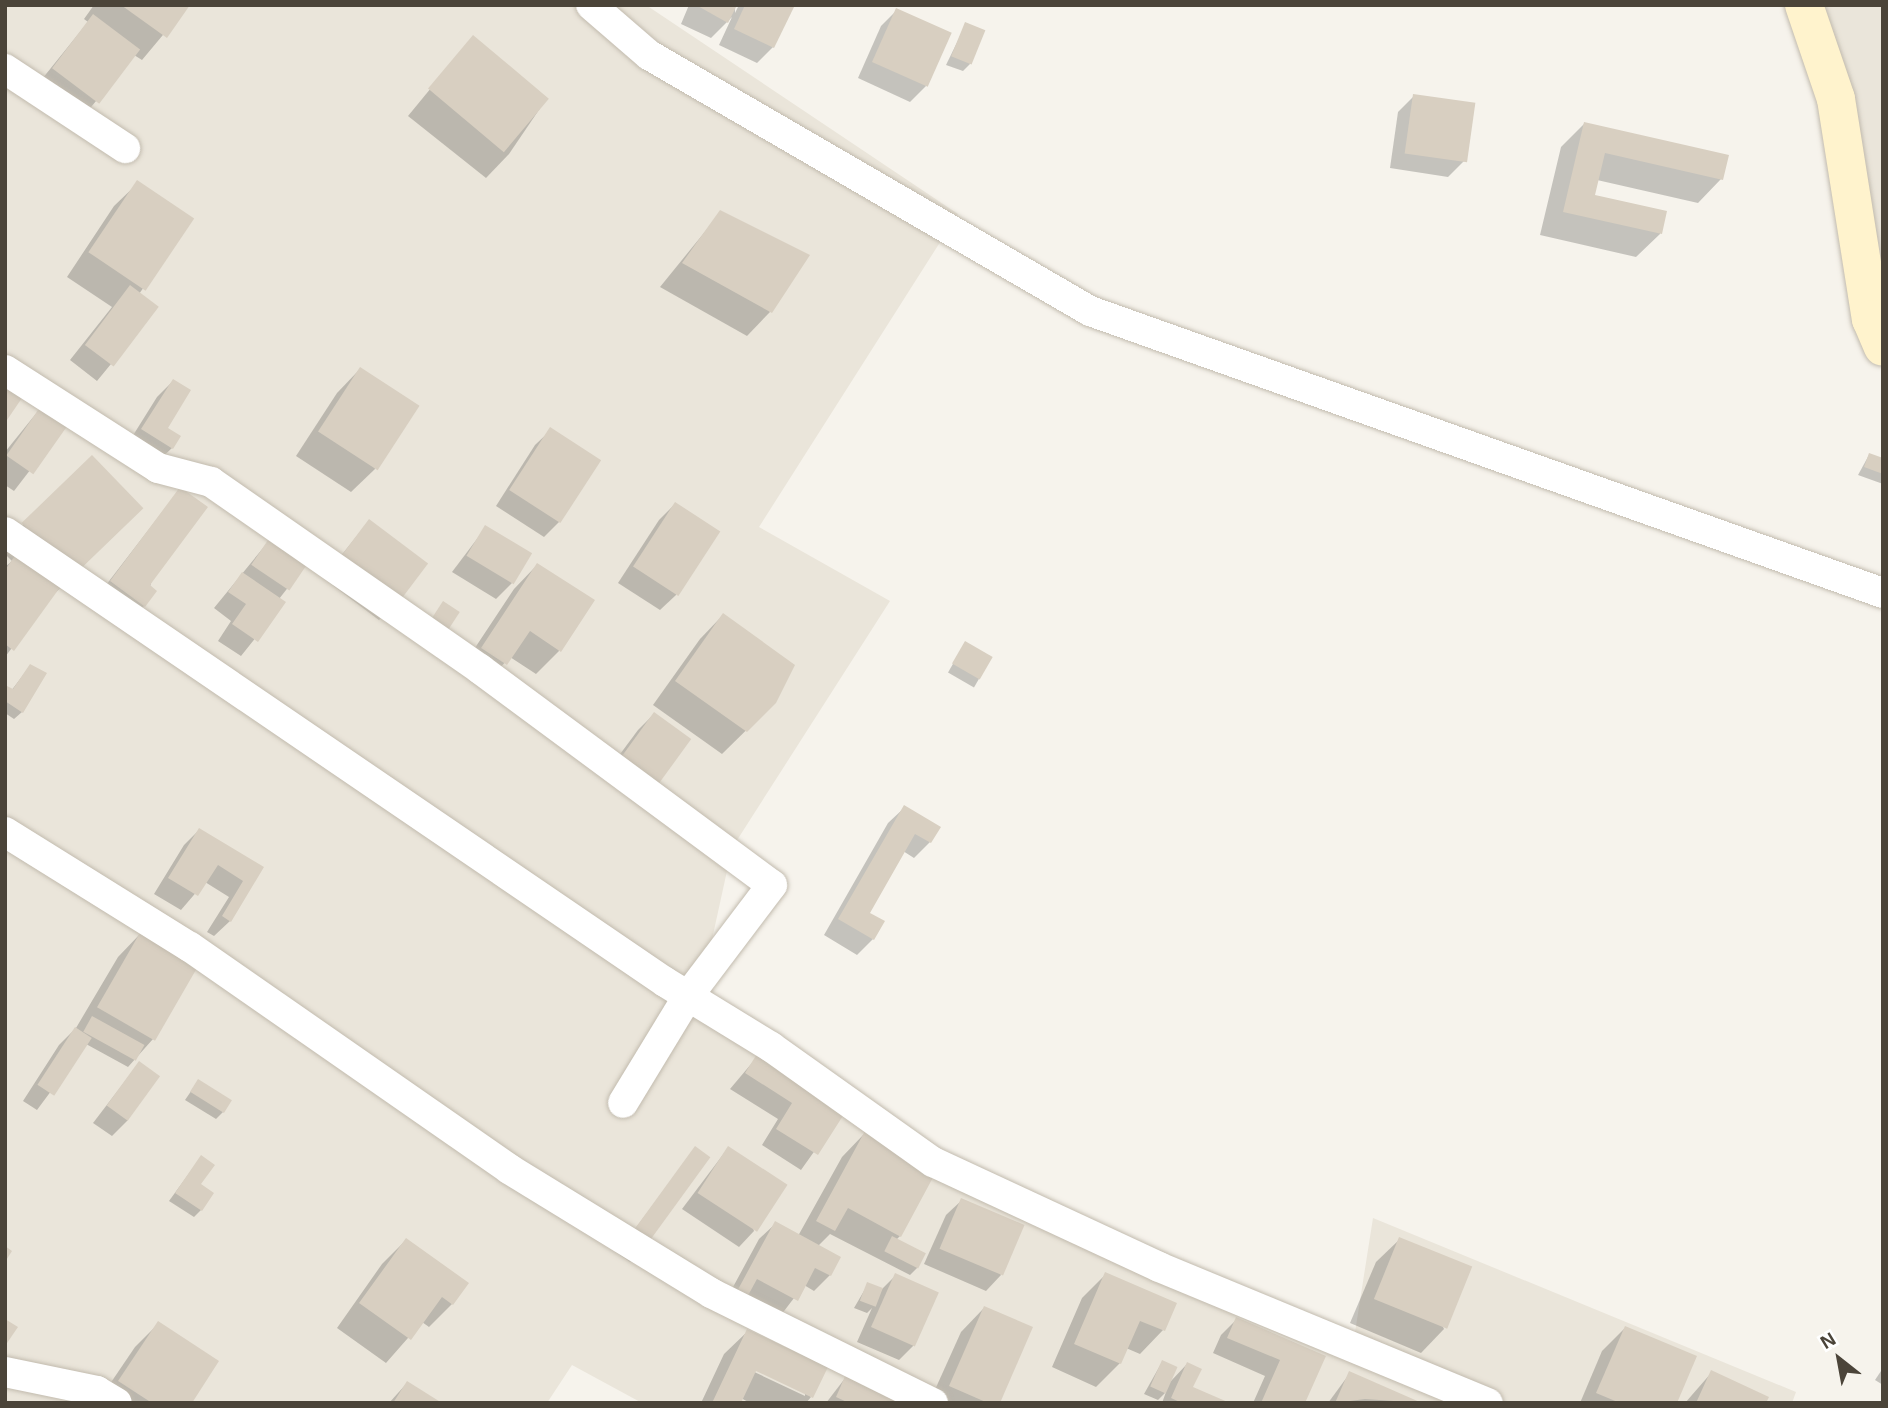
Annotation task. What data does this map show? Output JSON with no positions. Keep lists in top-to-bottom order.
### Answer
{
  "north": "top left"
}
